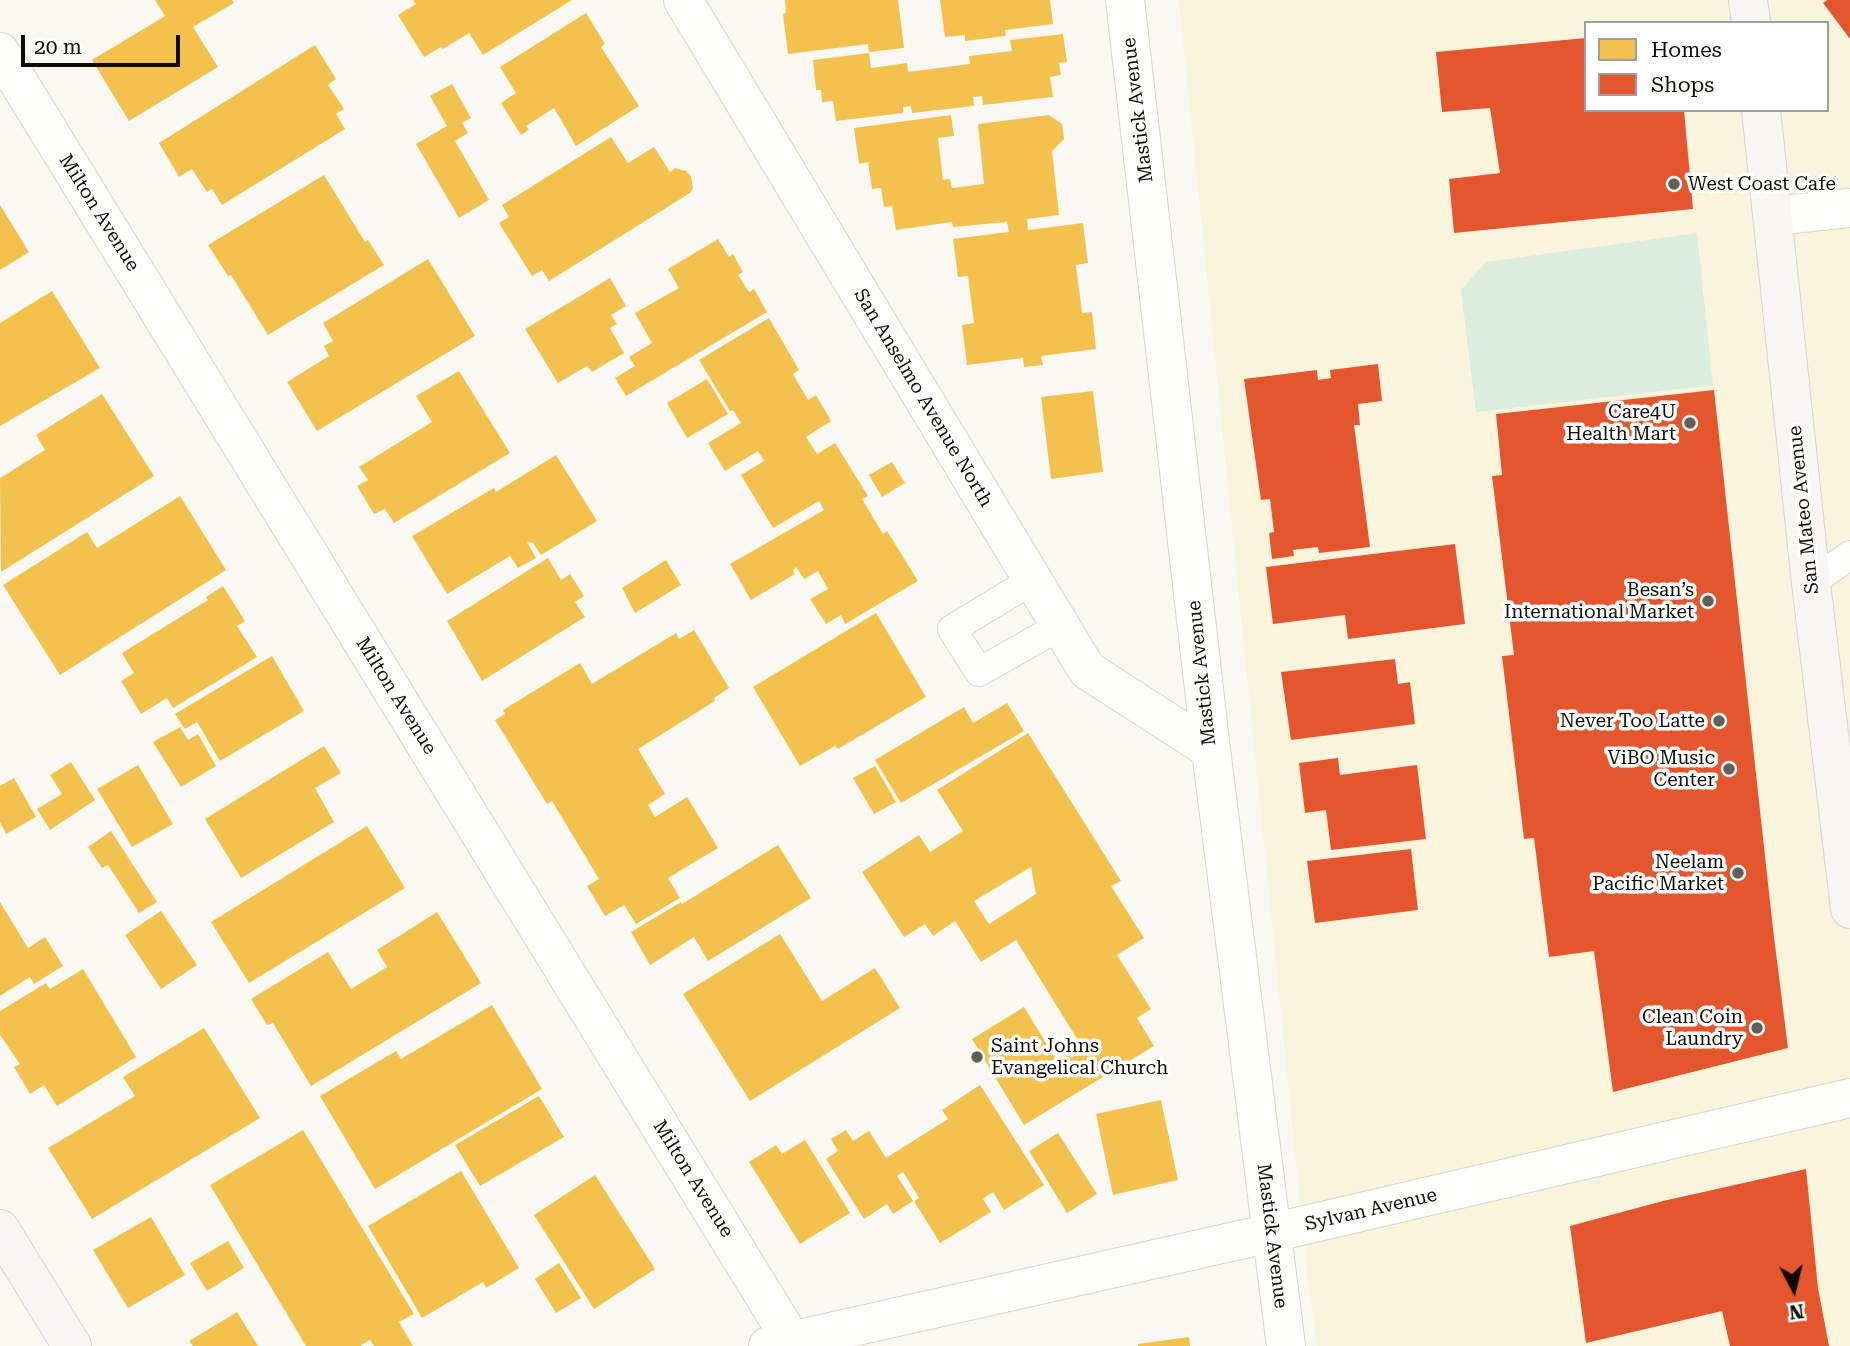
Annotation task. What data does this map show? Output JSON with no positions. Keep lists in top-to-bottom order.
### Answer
{
  "streets": {
    "street": [
      "Mastick Avenue",
      "Milton Avenue",
      "San Anselmo Avenue North",
      "San Mateo Avenue",
      "Sylvan Avenue"
    ]
  },
  "crossings": [
    ["Mastick Avenue", "San Anselmo Avenue North"],
    ["Mastick Avenue", "Sylvan Avenue"],
    ["Milton Avenue", "Sylvan Avenue"]
  ],
  "places": [
    "West Coast Cafe",
    "Care4U Health Mart",
    "Besan’s International Market",
    "Never Too Latte",
    "ViBO Music Center",
    "Neelam Pacific Market",
    "Clean Coin Laundry",
    "Saint Johns Evangelical Church"
  ],
  "legend": ["Homes", "Shops"],
  "scale_bar": "20 m",
  "north": "bottom"
}
